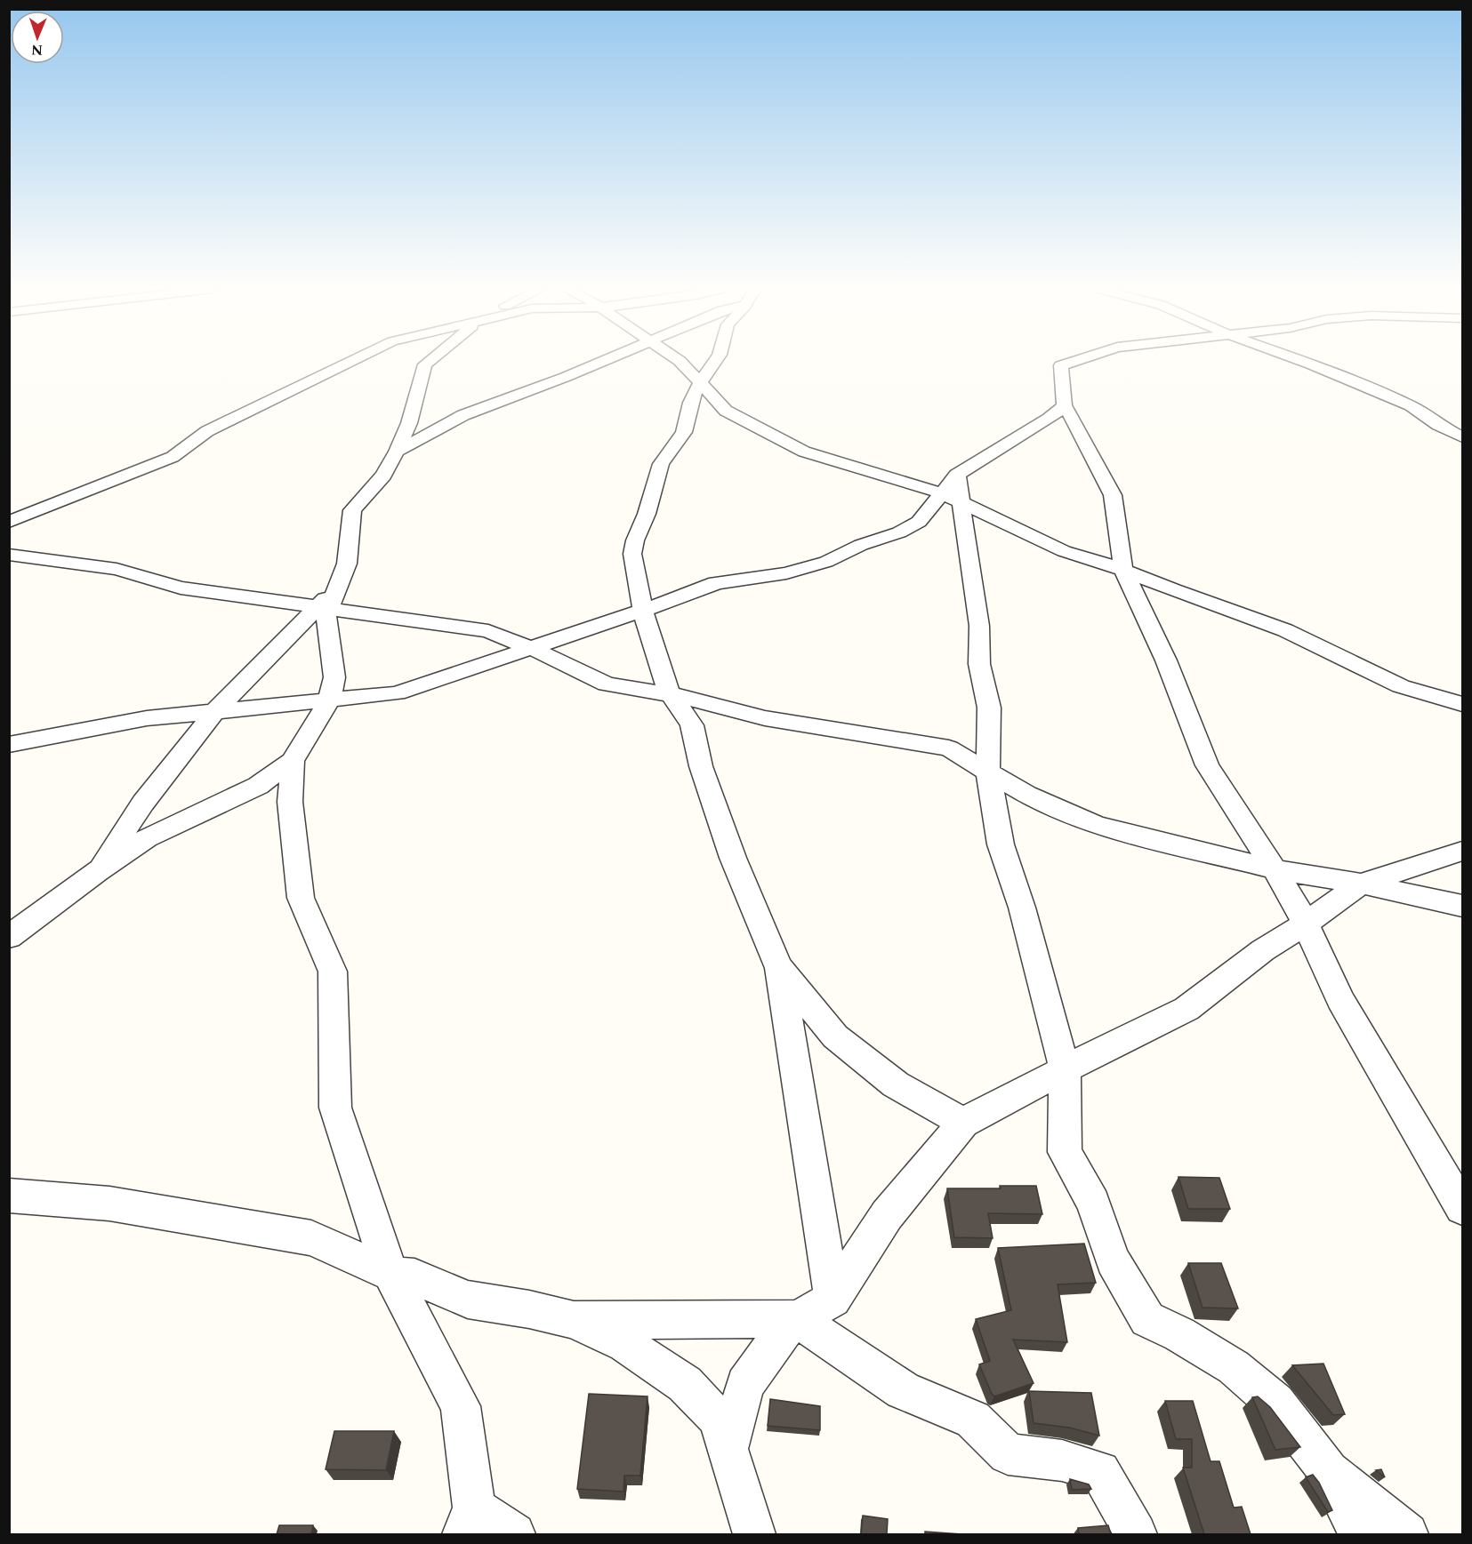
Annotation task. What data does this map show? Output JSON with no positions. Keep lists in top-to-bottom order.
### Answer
{
  "north": "bottom"
}
